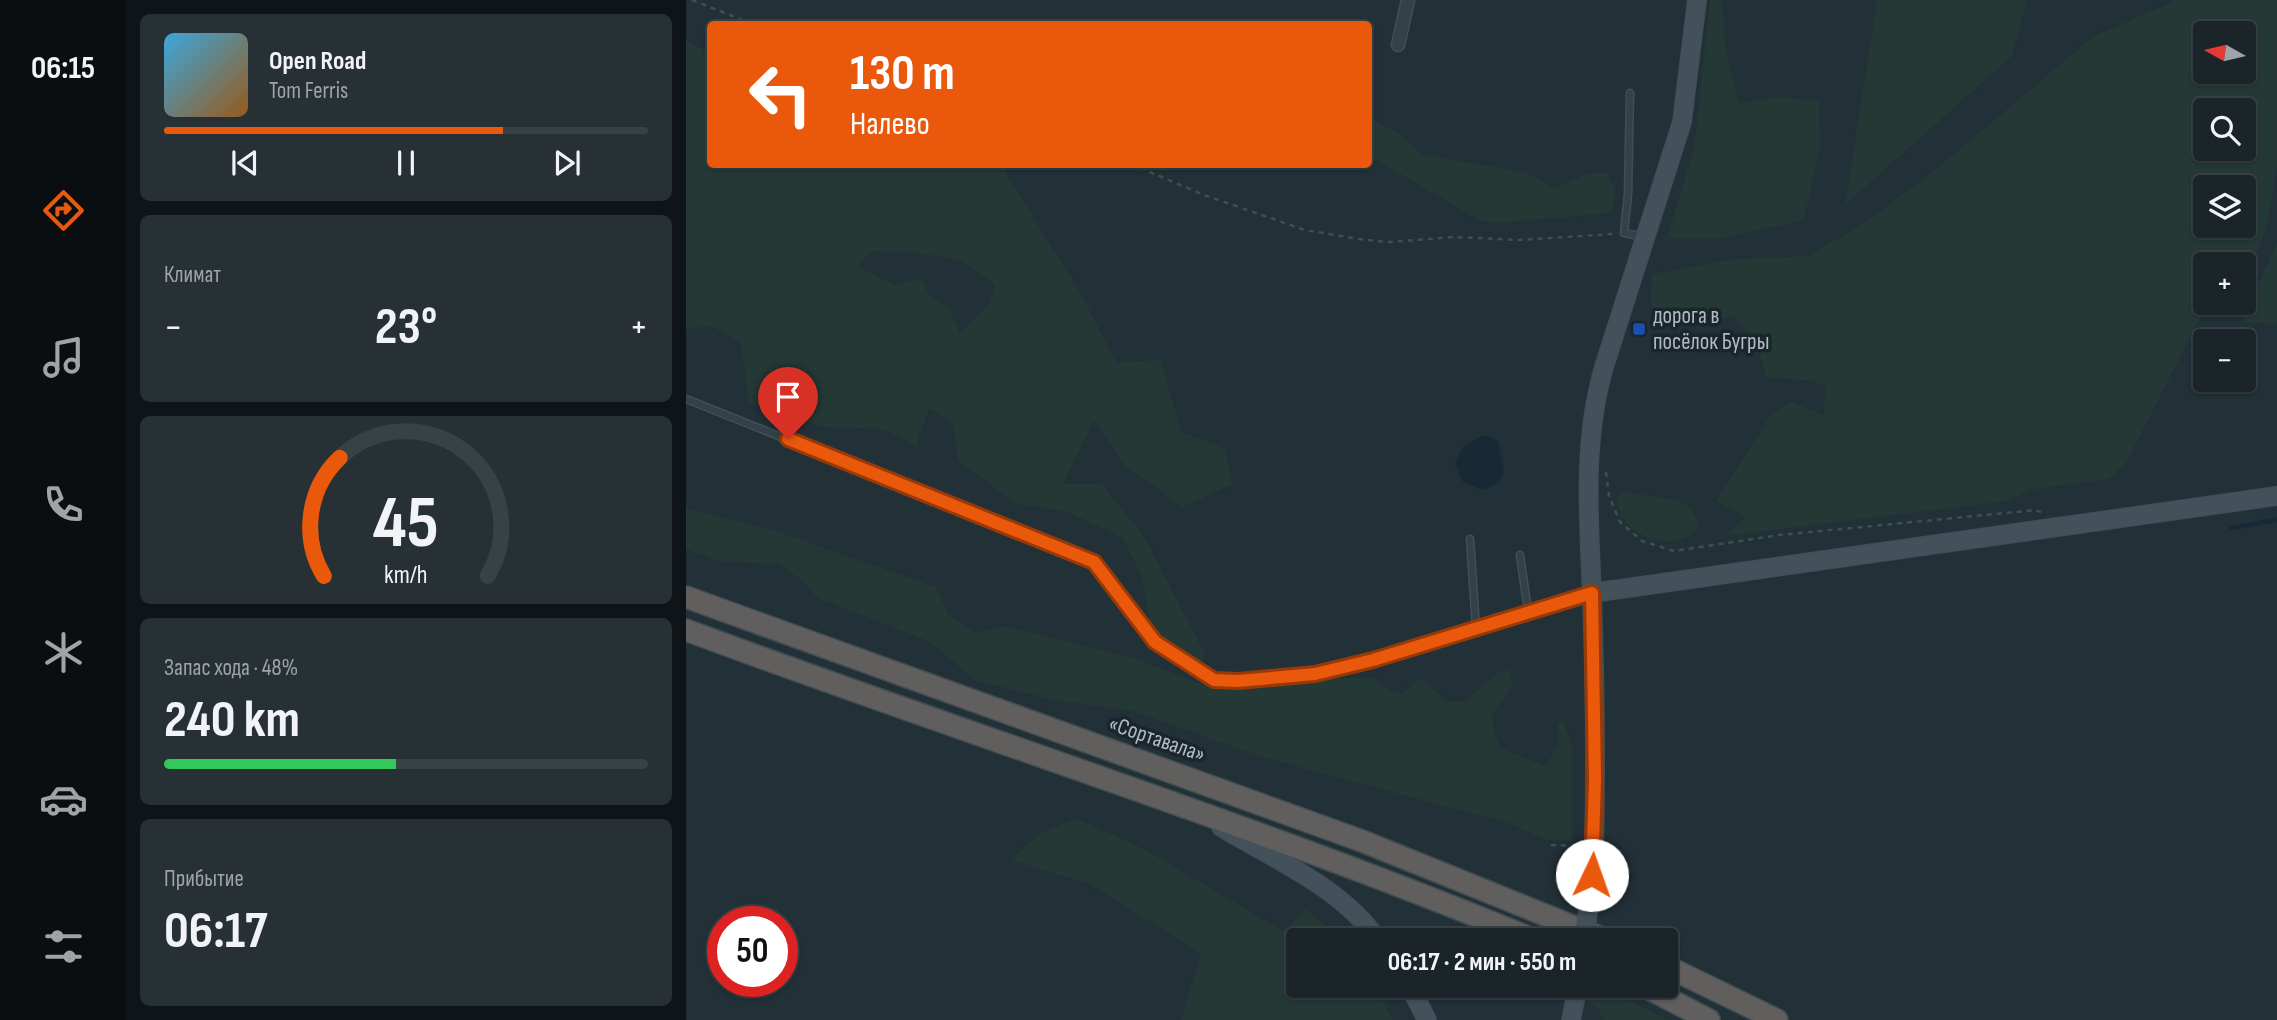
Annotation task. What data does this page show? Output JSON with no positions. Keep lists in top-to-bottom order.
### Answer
{
  "streets": {
    "highway": ["«Сортавала»"]
  },
  "places": {
    "transit": ["дорога в посёлок Бугры"]
  },
  "north": "left",
  "page": {
    "tabs": "06:15",
    "map_buttons": ["+", "−"],
    "turn": ["130 m", "Налево"],
    "song": ["Open Road", "Tom Ferris"],
    "tile": [
      "Климат",
      ["Запас хода · 48%", "240 km"],
      ["Прибытие", "06:17"]
    ],
    "heat": ["−", "23°", "+"],
    "limit": "50",
    "trip": "06:17 · 2 мин · 550 m",
    "gauge": ["45", "km/h"]
  }
}
